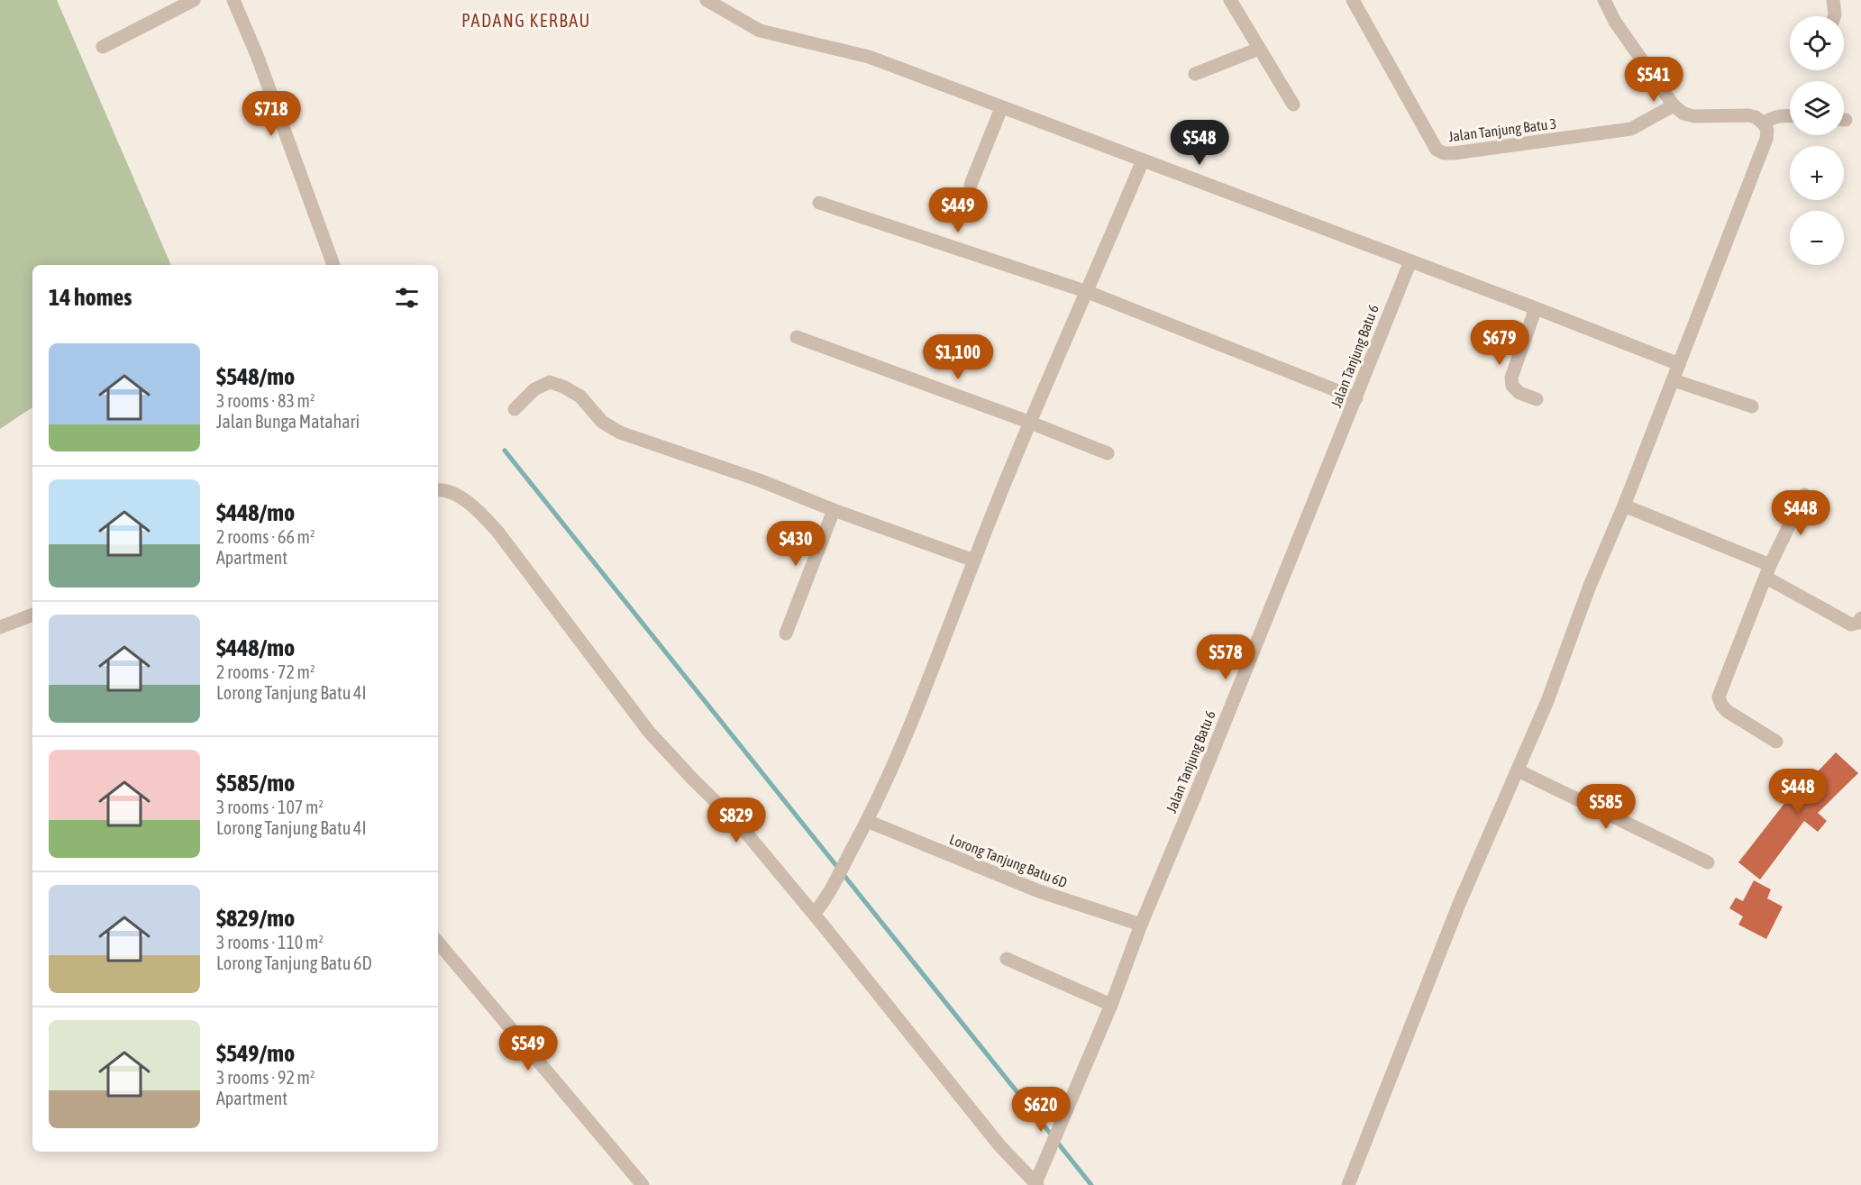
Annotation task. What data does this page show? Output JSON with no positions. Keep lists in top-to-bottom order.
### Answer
{
  "streets": {
    "street": ["Jalan Tanjung Batu 3", "Jalan Tanjung Batu 6", "Lorong Tanjung Batu 6D"]
  },
  "crossings": [
    ["Jalan Tanjung Batu 6", "Lorong Tanjung Batu 6D"]
  ],
  "districts": ["PADANG KERBAU"],
  "page": {
    "map_buttons": ["+", "−"],
    "price": [
      "$541",
      "$718",
      "$548",
      "$449",
      "$679",
      "$1,100",
      "$448",
      "$430",
      "$578",
      "$448",
      "$585",
      "$829",
      "$549",
      "$620"
    ],
    "heading": "14 homes",
    "list": [
      {
        "name": "$548/mo",
        "note": "3 rooms · 83 m² · Jalan Bunga Matahari"
      },
      {
        "name": "$448/mo",
        "note": "2 rooms · 66 m² · Apartment"
      },
      {
        "name": "$448/mo",
        "note": "2 rooms · 72 m² · Lorong Tanjung Batu 4I"
      },
      {
        "name": "$585/mo",
        "note": "3 rooms · 107 m² · Lorong Tanjung Batu 4I"
      },
      {
        "name": "$829/mo",
        "note": "3 rooms · 110 m² · Lorong Tanjung Batu 6D"
      },
      {
        "name": "$549/mo",
        "note": "3 rooms · 92 m² · Apartment"
      }
    ]
  }
}
